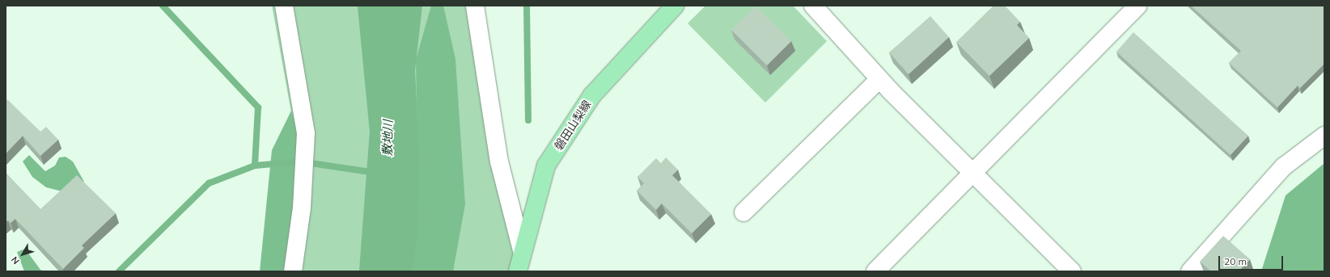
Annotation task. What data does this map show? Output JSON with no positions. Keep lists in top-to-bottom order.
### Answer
{
  "streets": {
    "main road": ["磐田山梨線"]
  },
  "water": ["敷地川"],
  "scale_bar": "20 m",
  "north": "bottom left"
}
